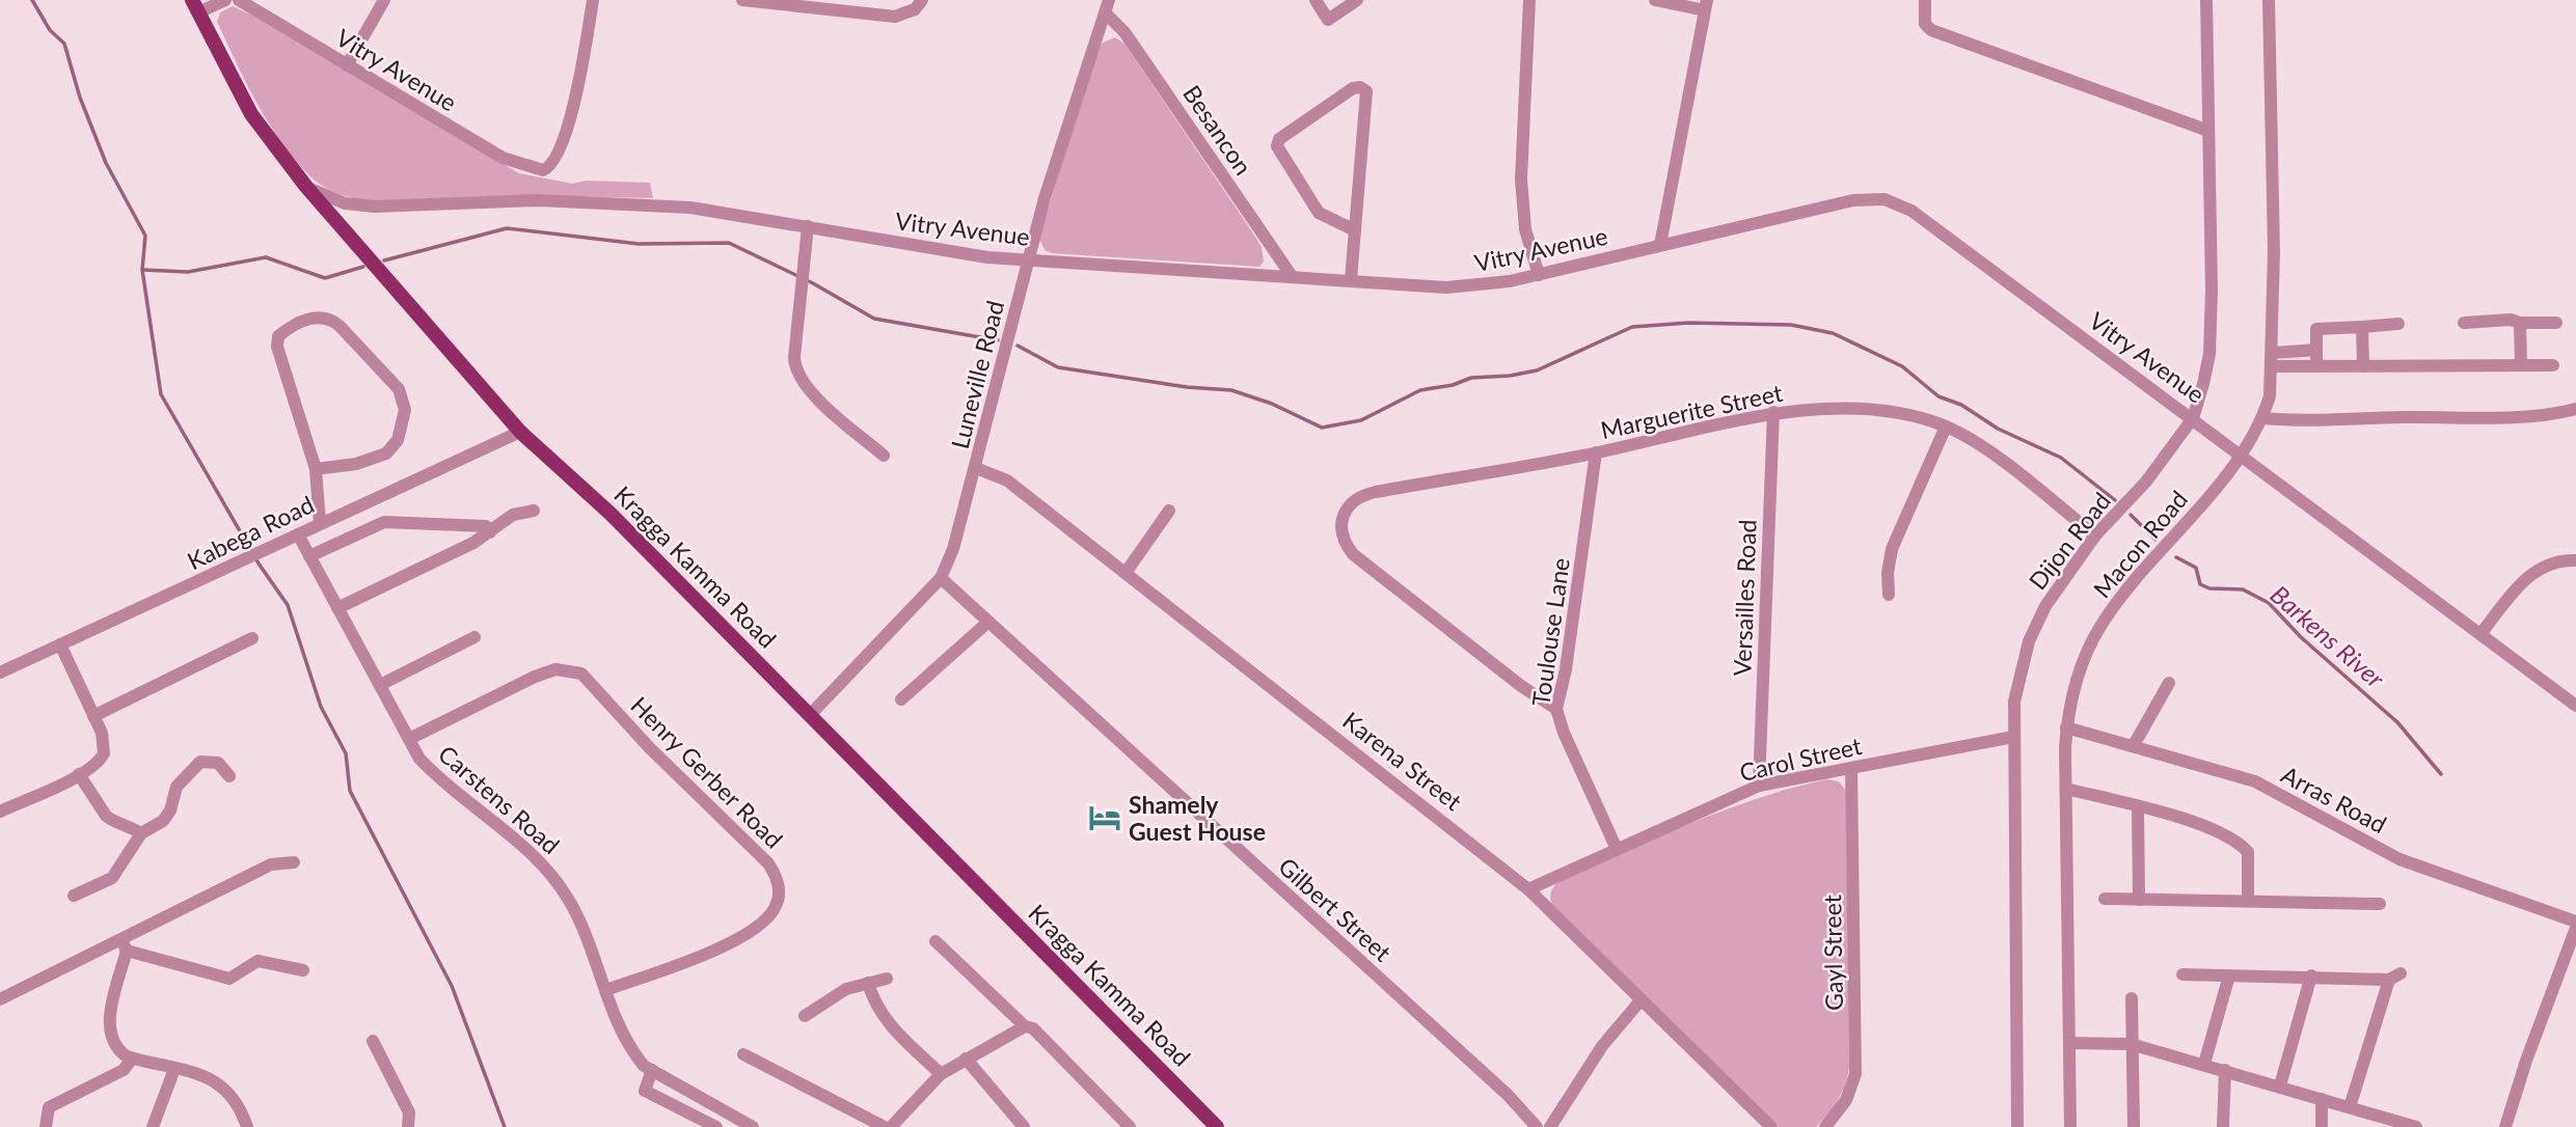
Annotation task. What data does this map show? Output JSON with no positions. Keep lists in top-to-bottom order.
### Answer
{
  "streets": {
    "main road": ["Kragga Kamma Road"],
    "street": [
      "Vitry Avenue",
      "Besancon",
      "Luneville Road",
      "Marguerite Street",
      "Kabega Road",
      "Dijon Road",
      "Macon Road",
      "Versailles Road",
      "Toulouse Lane",
      "Carol Street",
      "Karena Street",
      "Henry Gerber Road",
      "Carstens Road",
      "Arras Road",
      "Gilbert Street",
      "Gayl Street"
    ]
  },
  "crossings": [
    ["Vitry Avenue", "Besancon"],
    ["Vitry Avenue", "Luneville Road"],
    ["Vitry Avenue", "Dijon Road"],
    ["Vitry Avenue", "Macon Road"],
    ["Vitry Avenue", "Kragga Kamma Road"],
    ["Besancon", "Luneville Road"],
    ["Luneville Road", "Kragga Kamma Road"],
    ["Luneville Road", "Karena Street"],
    ["Luneville Road", "Gilbert Street"],
    ["Marguerite Street", "Dijon Road"],
    ["Marguerite Street", "Versailles Road"],
    ["Marguerite Street", "Toulouse Lane"],
    ["Kabega Road", "Kragga Kamma Road"],
    ["Kabega Road", "Carstens Road"],
    ["Dijon Road", "Carol Street"],
    ["Macon Road", "Arras Road"],
    ["Versailles Road", "Carol Street"],
    ["Toulouse Lane", "Carol Street"],
    ["Carol Street", "Karena Street"],
    ["Carol Street", "Gayl Street"],
    ["Henry Gerber Road", "Carstens Road"]
  ],
  "water": ["Barkens River"],
  "places": {
    "hotel": ["Shamely Guest House"]
  }
}
